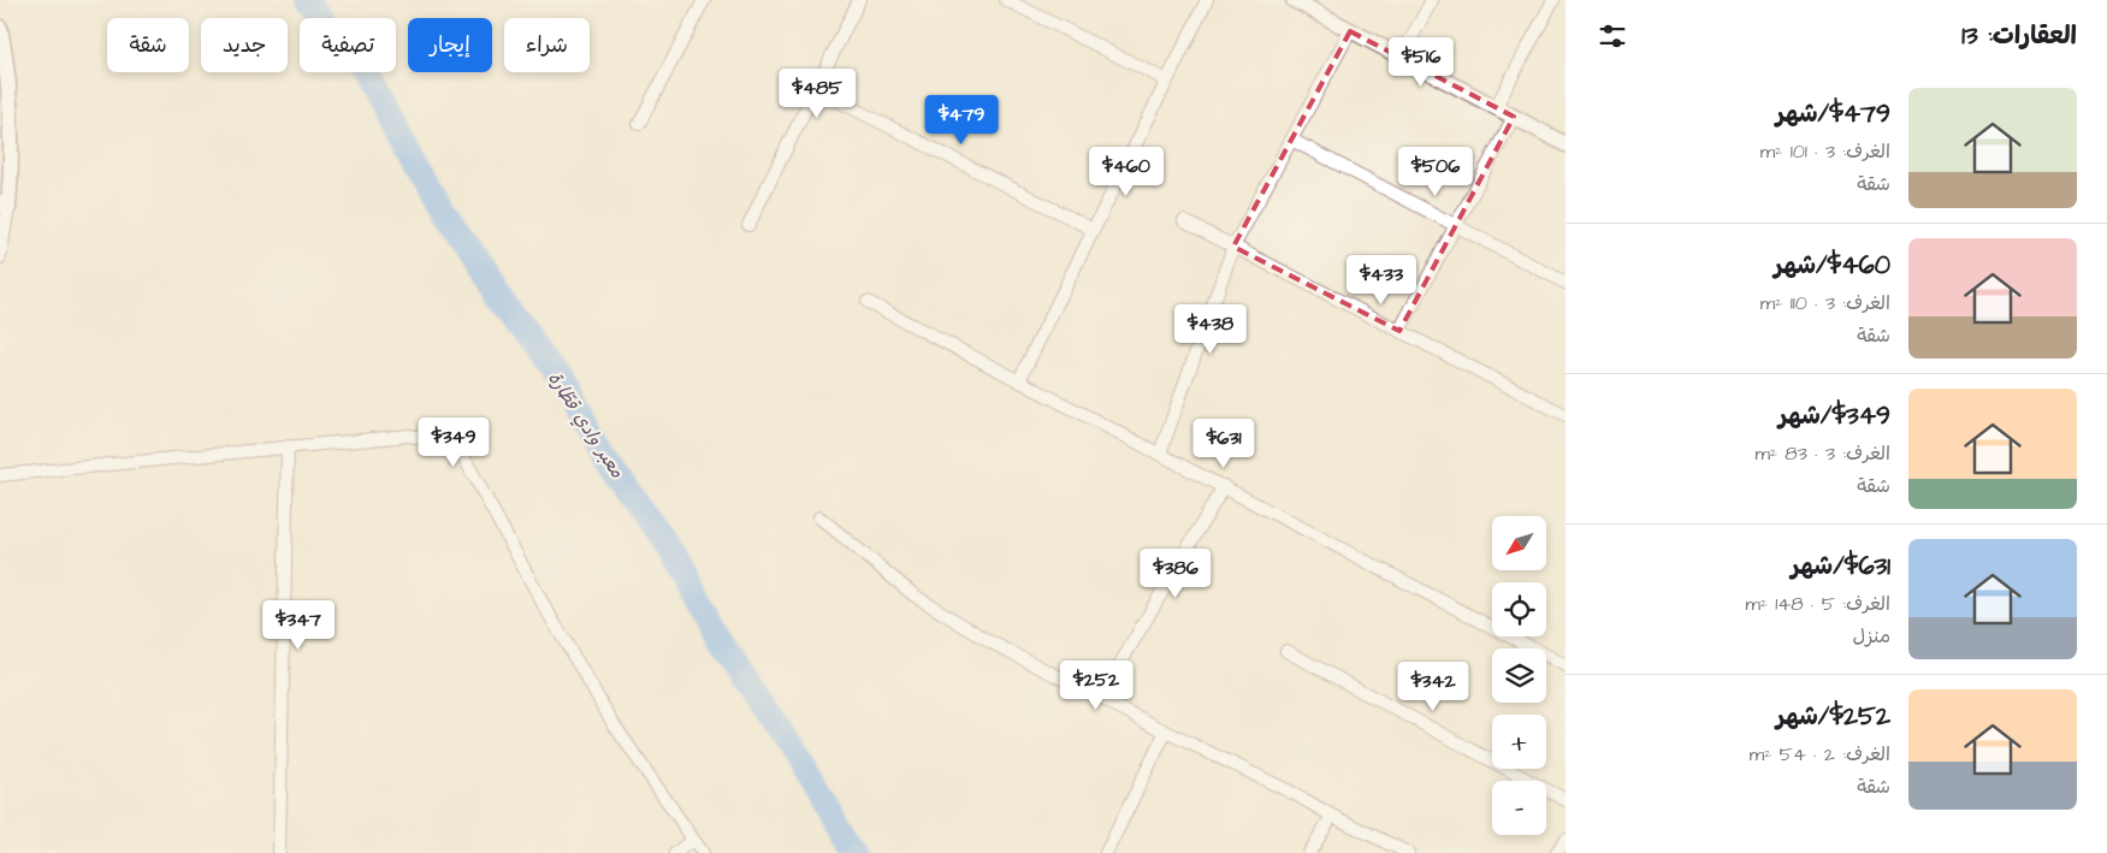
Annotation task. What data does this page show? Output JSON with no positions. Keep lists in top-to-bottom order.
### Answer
{
  "water": ["معبر وادي قطّارة"],
  "north": "bottom left",
  "page": {
    "heading": "العقارات: 13",
    "chip": [
      "شراء",
      "إيجار",
      "تصفية",
      "جديد",
      "شقة"
    ],
    "price": [
      "$516",
      "$485",
      "$479",
      "$460",
      "$506",
      "$433",
      "$438",
      "$349",
      "$631",
      "$386",
      "$347",
      "$252",
      "$342"
    ],
    "list": [
      {
        "name": "$479/شهر",
        "note": "الغرف: 3 · 101 m² · شقة"
      },
      {
        "name": "$460/شهر",
        "note": "الغرف: 3 · 110 m² · شقة"
      },
      {
        "name": "$349/شهر",
        "note": "الغرف: 3 · 83 m² · شقة"
      },
      {
        "name": "$631/شهر",
        "note": "الغرف: 5 · 148 m² · منزل"
      },
      {
        "name": "$252/شهر",
        "note": "الغرف: 2 · 54 m² · شقة"
      }
    ],
    "map_buttons": ["+", "−"]
  }
}
